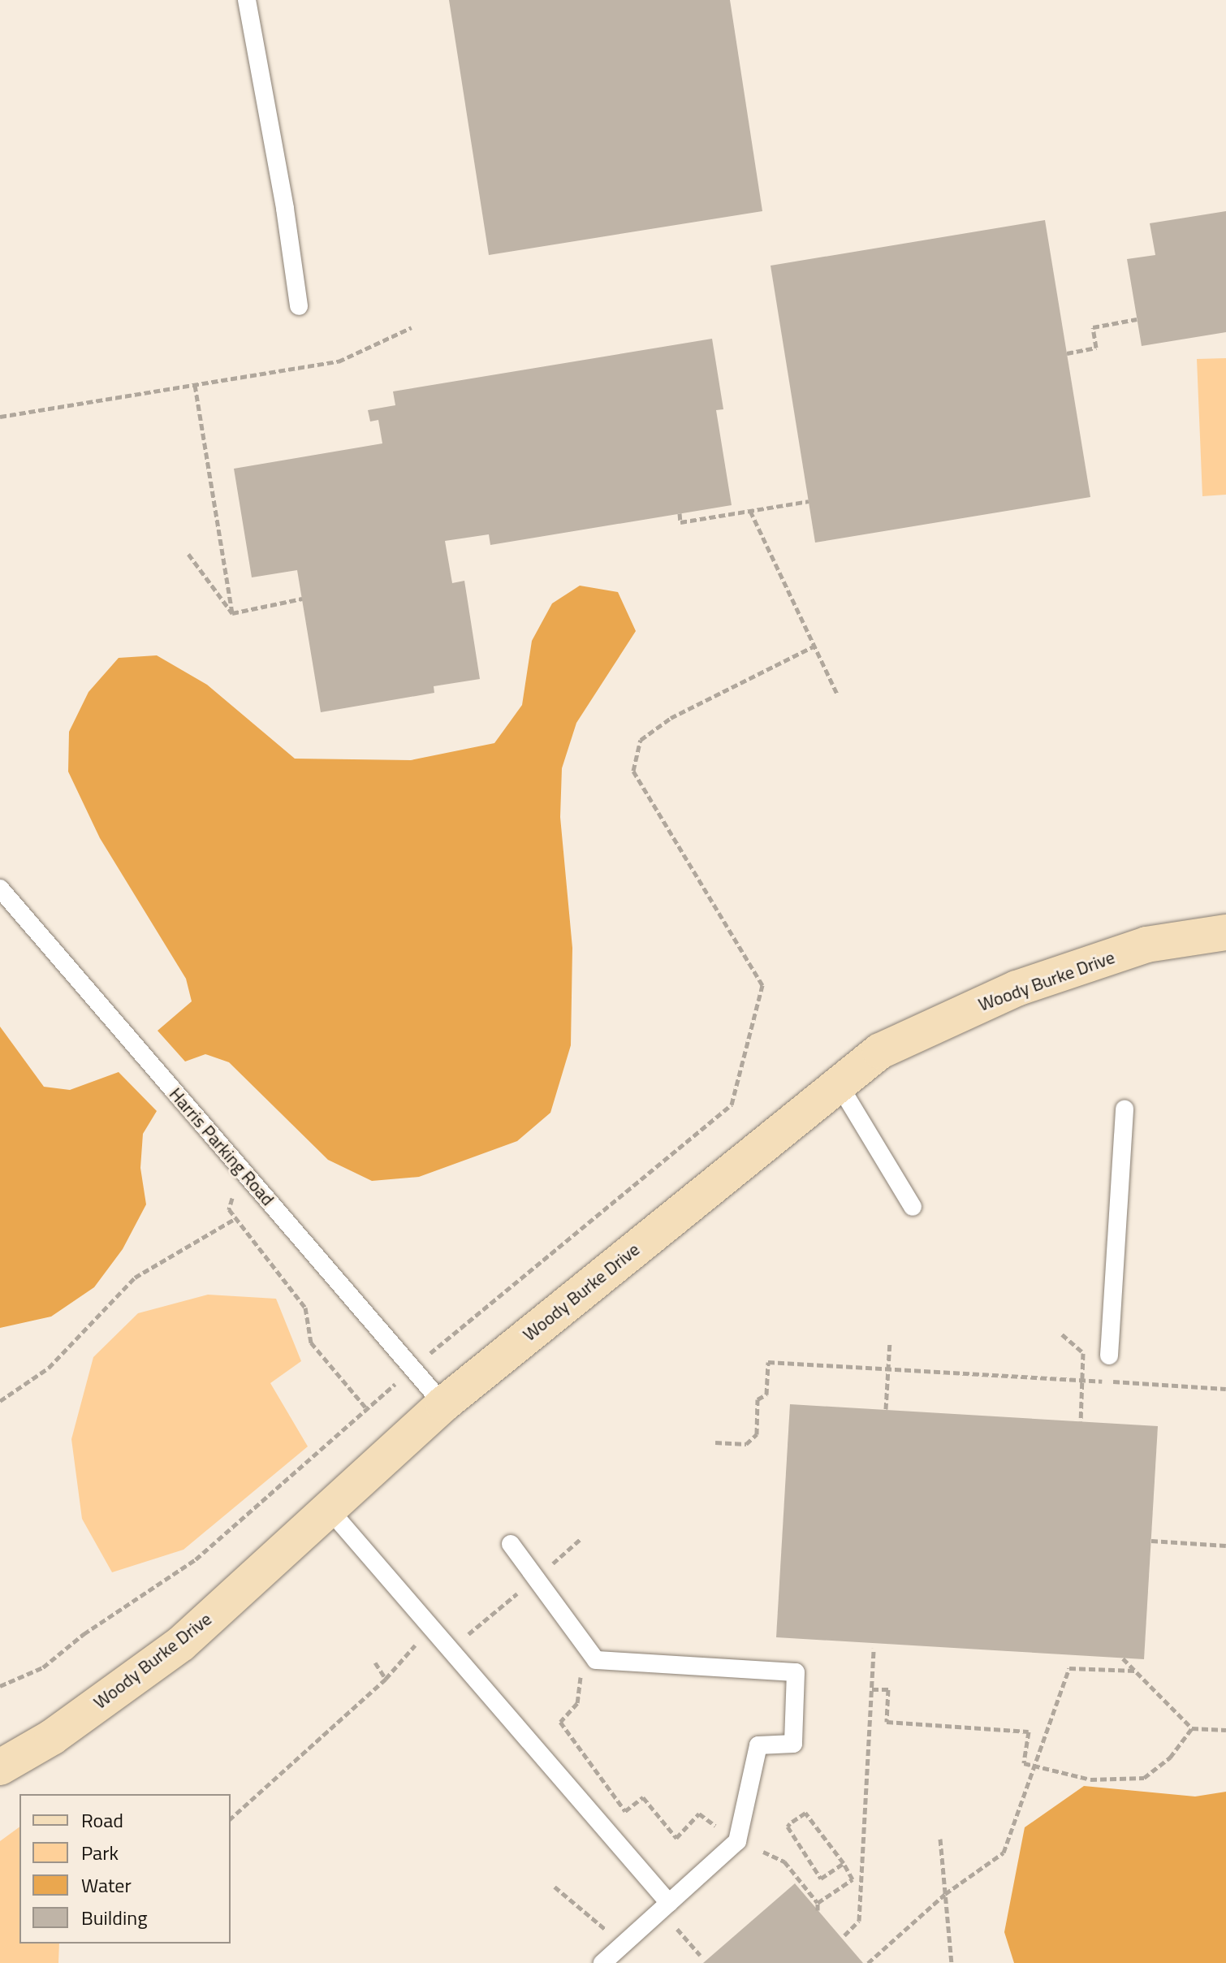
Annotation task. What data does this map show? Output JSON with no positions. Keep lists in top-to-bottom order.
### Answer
{
  "streets": {
    "street": ["Woody Burke Drive"],
    "lane": ["Harris Parking Road"]
  },
  "crossings": [
    ["Woody Burke Drive", "Harris Parking Road"]
  ],
  "legend": [
    "Road",
    "Park",
    "Water",
    "Building"
  ]
}
